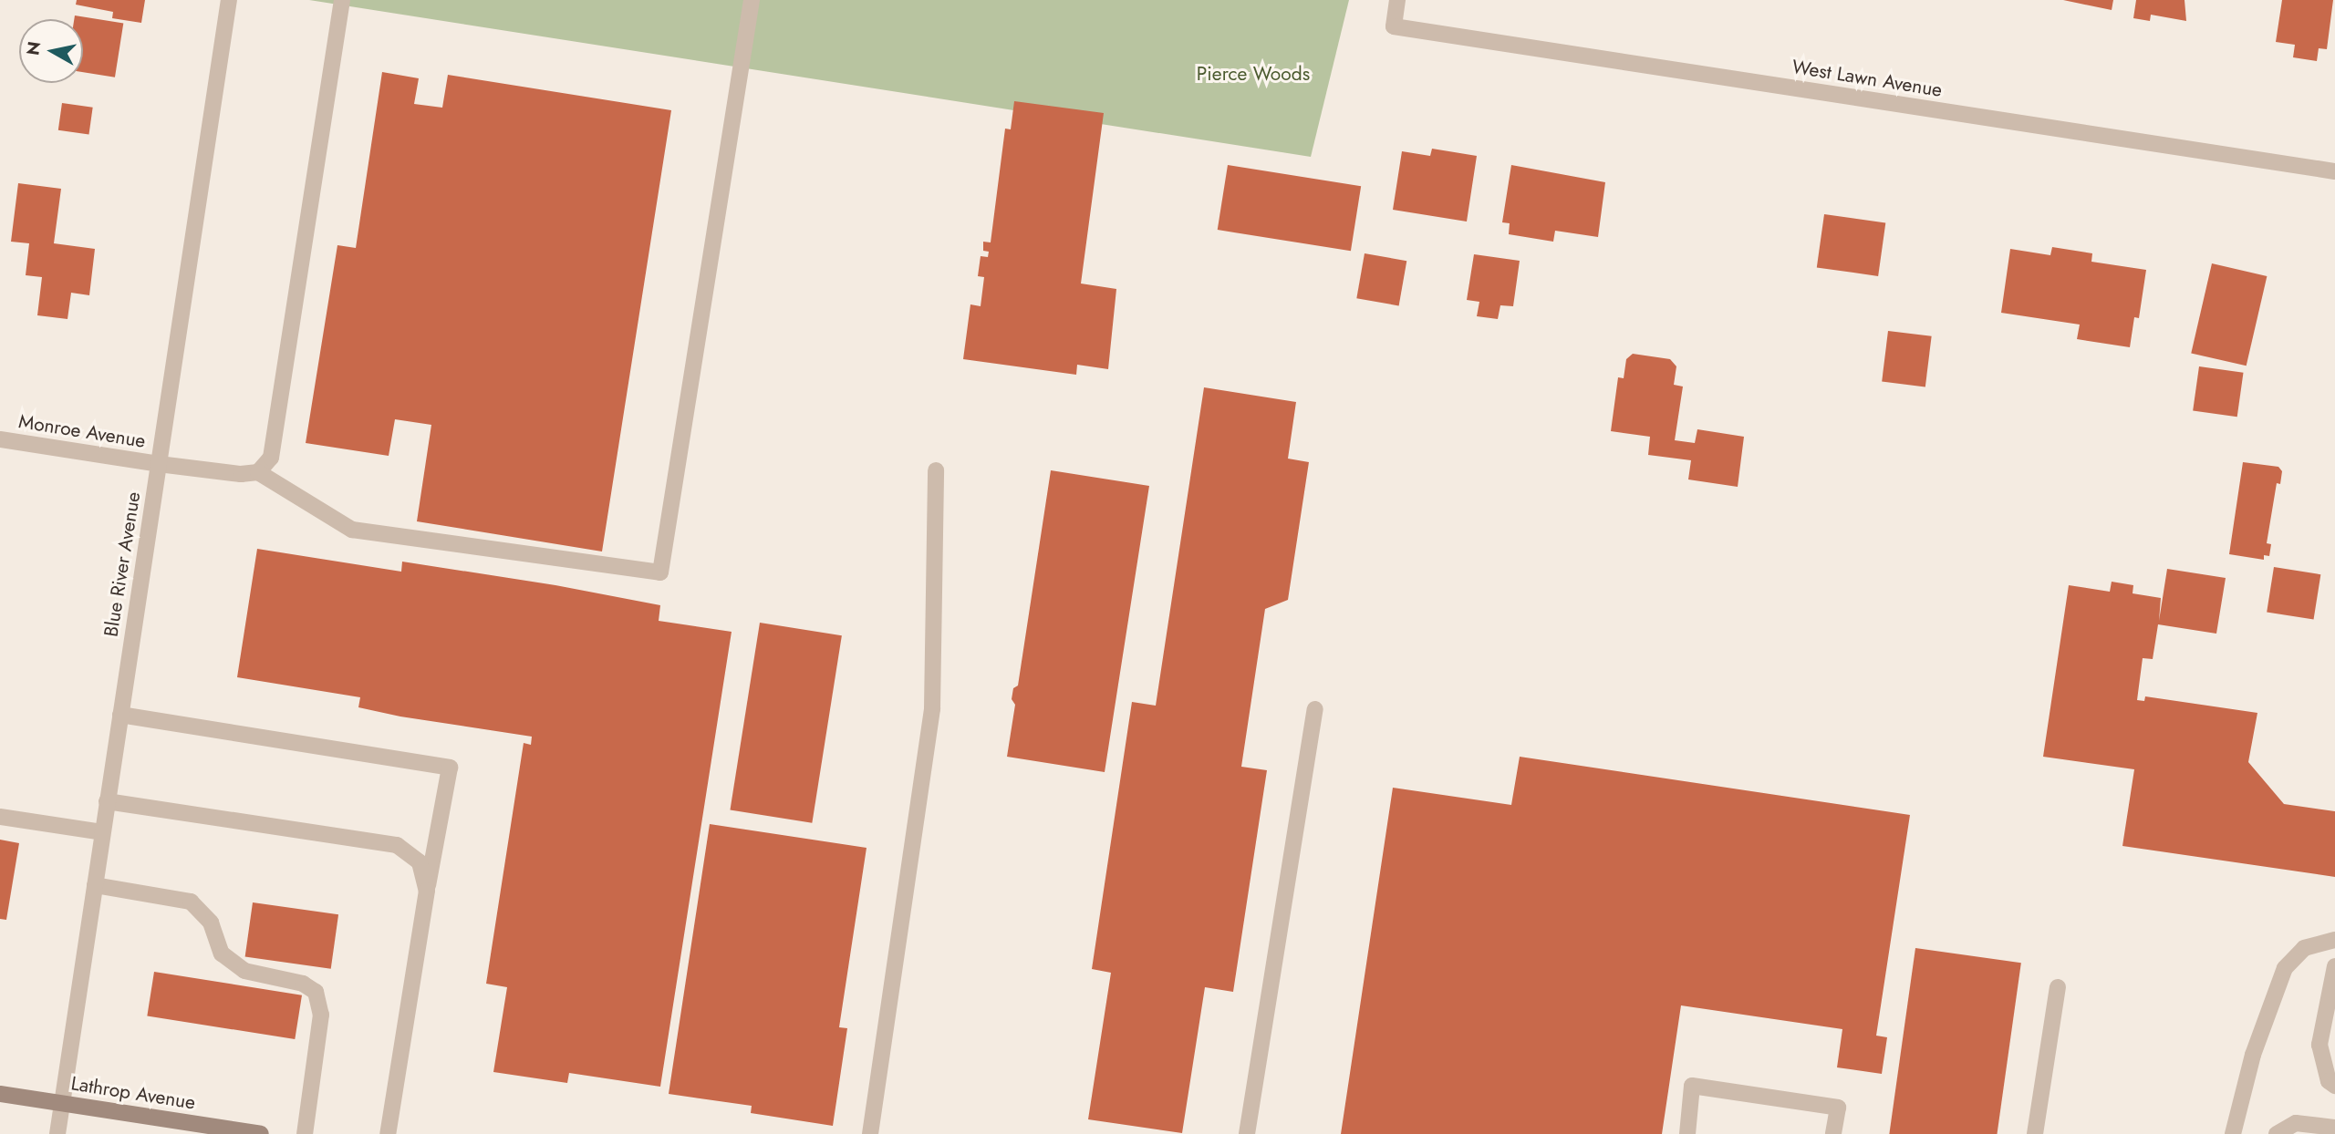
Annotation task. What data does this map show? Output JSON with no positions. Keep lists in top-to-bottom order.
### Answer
{
  "streets": {
    "street": [
      "West Lawn Avenue",
      "Monroe Avenue",
      "Blue River Avenue",
      "Lathrop Avenue"
    ]
  },
  "crossings": [
    ["Monroe Avenue", "Blue River Avenue"],
    ["Blue River Avenue", "Lathrop Avenue"]
  ],
  "parks": ["Pierce Woods"],
  "north": "left"
}
